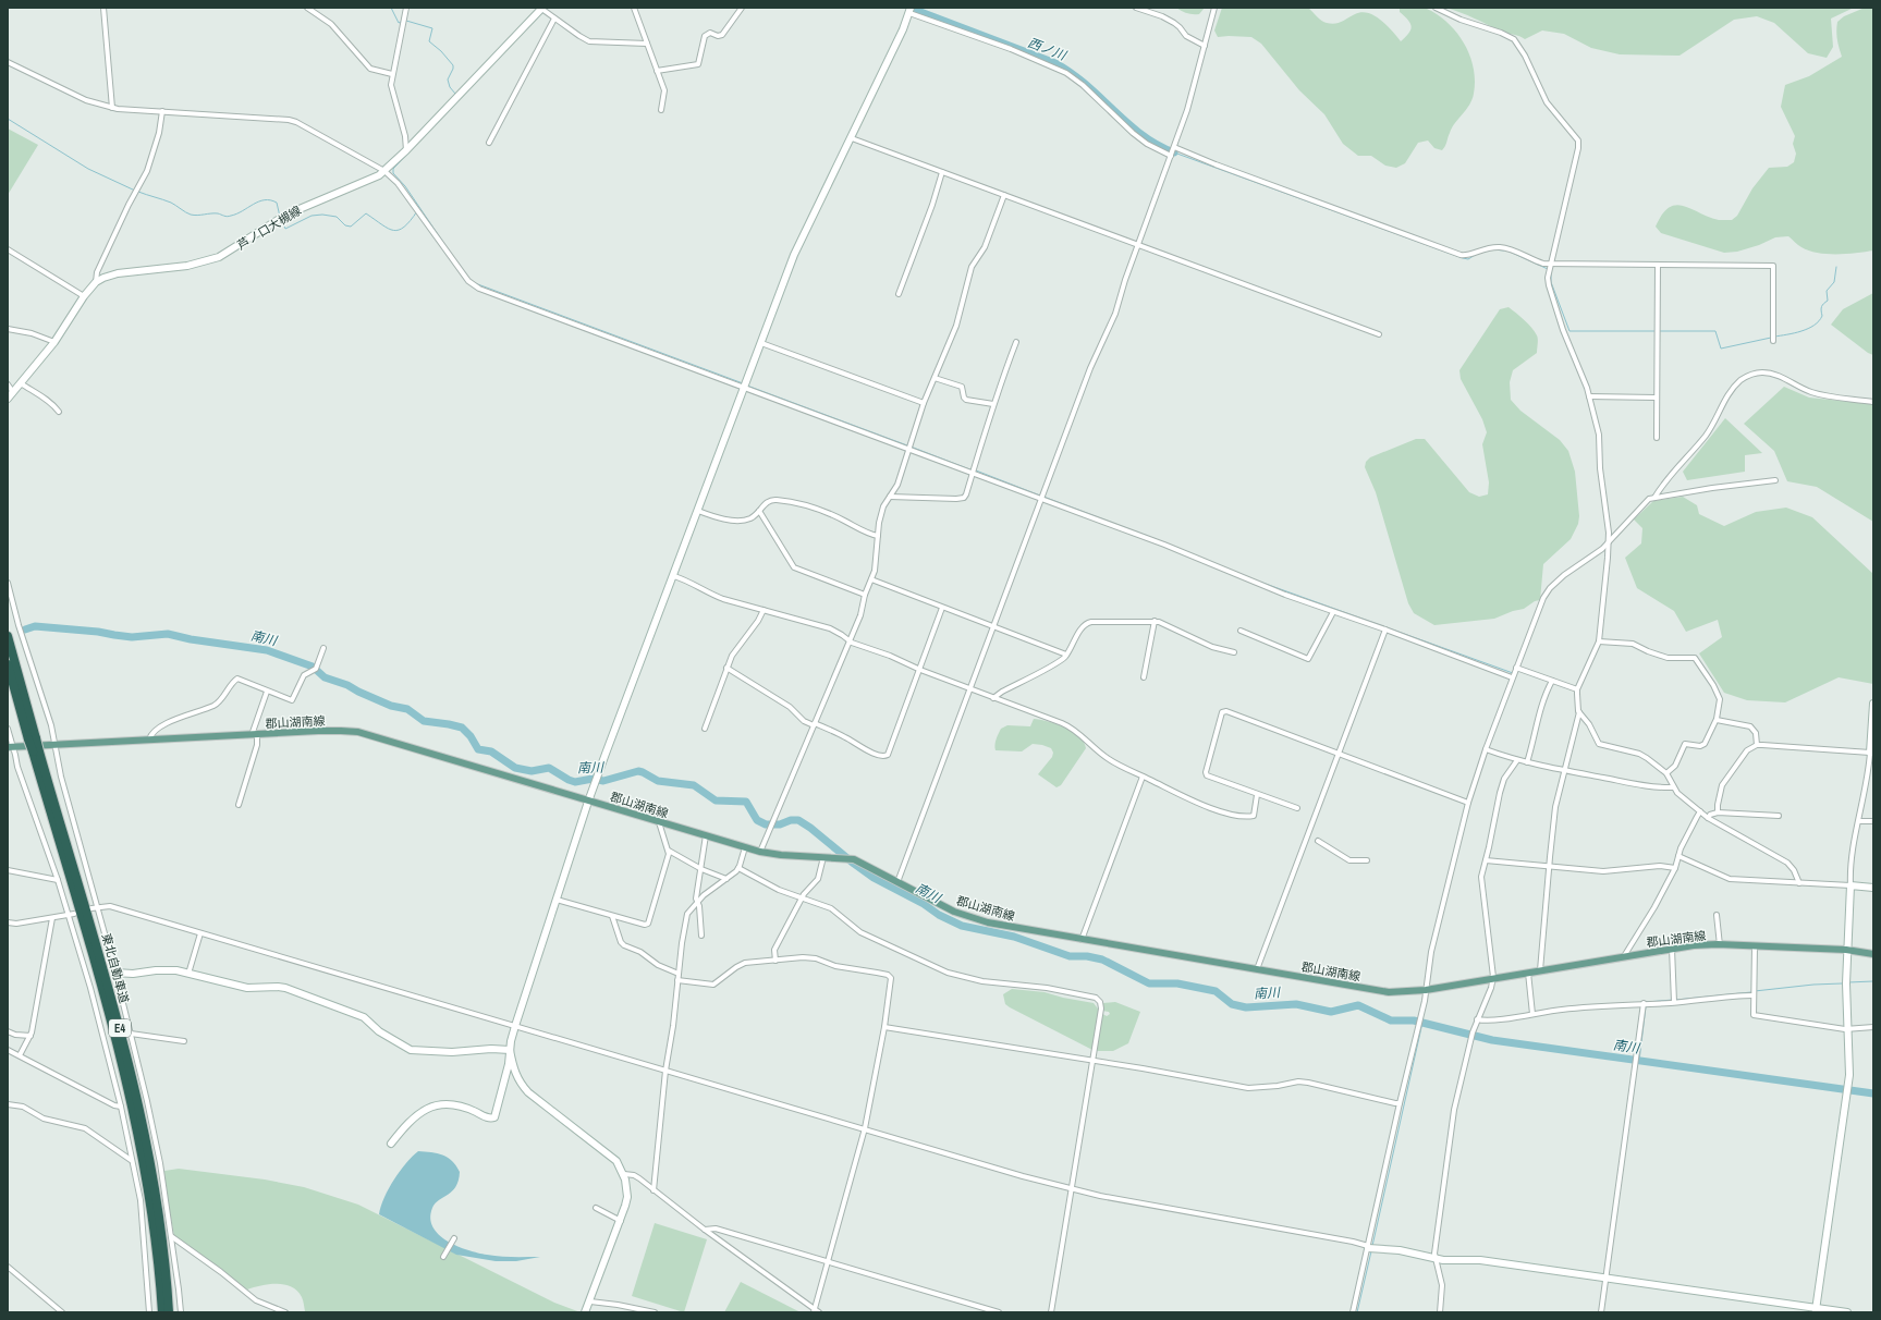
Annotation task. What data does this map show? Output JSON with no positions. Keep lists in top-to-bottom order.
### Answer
{
  "streets": {
    "highway": ["東北自動車道", "E4"],
    "main road": ["郡山湖南線"],
    "street": ["芦ノ口大槻線"]
  },
  "water": ["西ノ川", "南川"]
}
